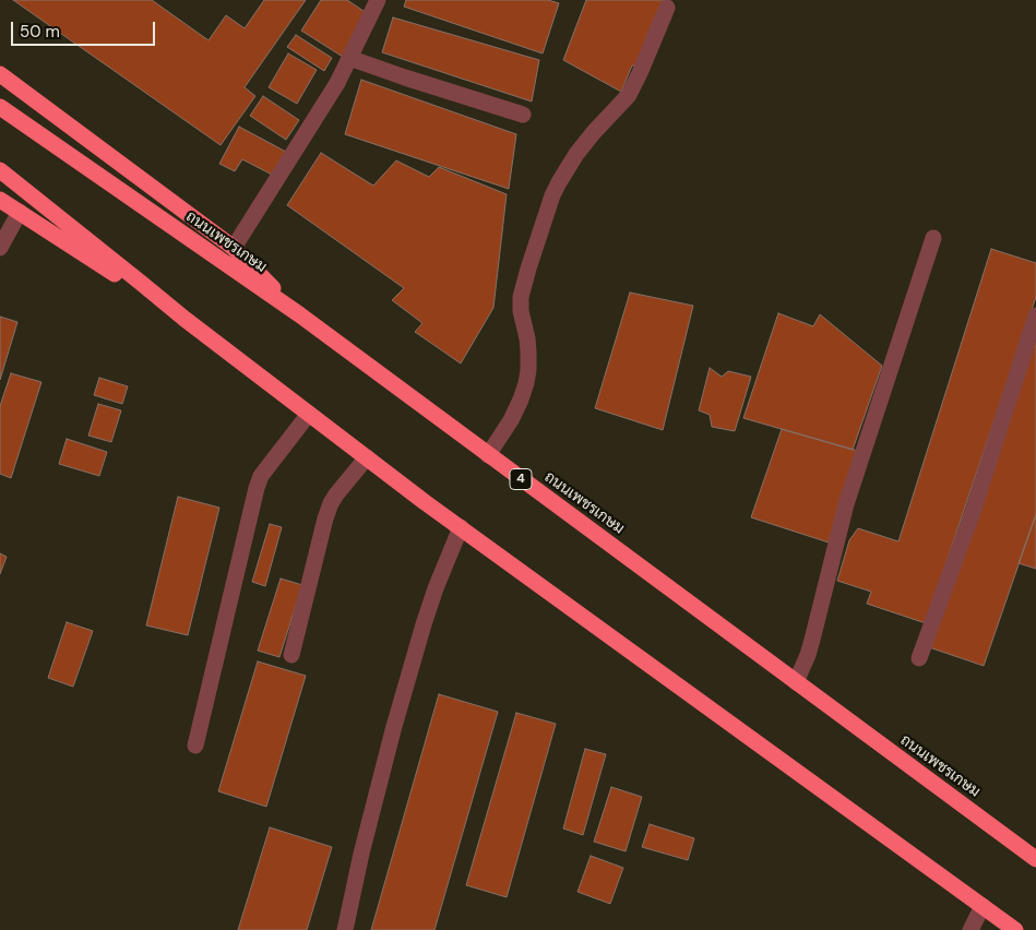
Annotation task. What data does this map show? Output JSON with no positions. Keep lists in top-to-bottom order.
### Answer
{
  "streets": {
    "highway": ["ถนนเพชรเกษม", "4"]
  },
  "scale_bar": "50 m"
}
